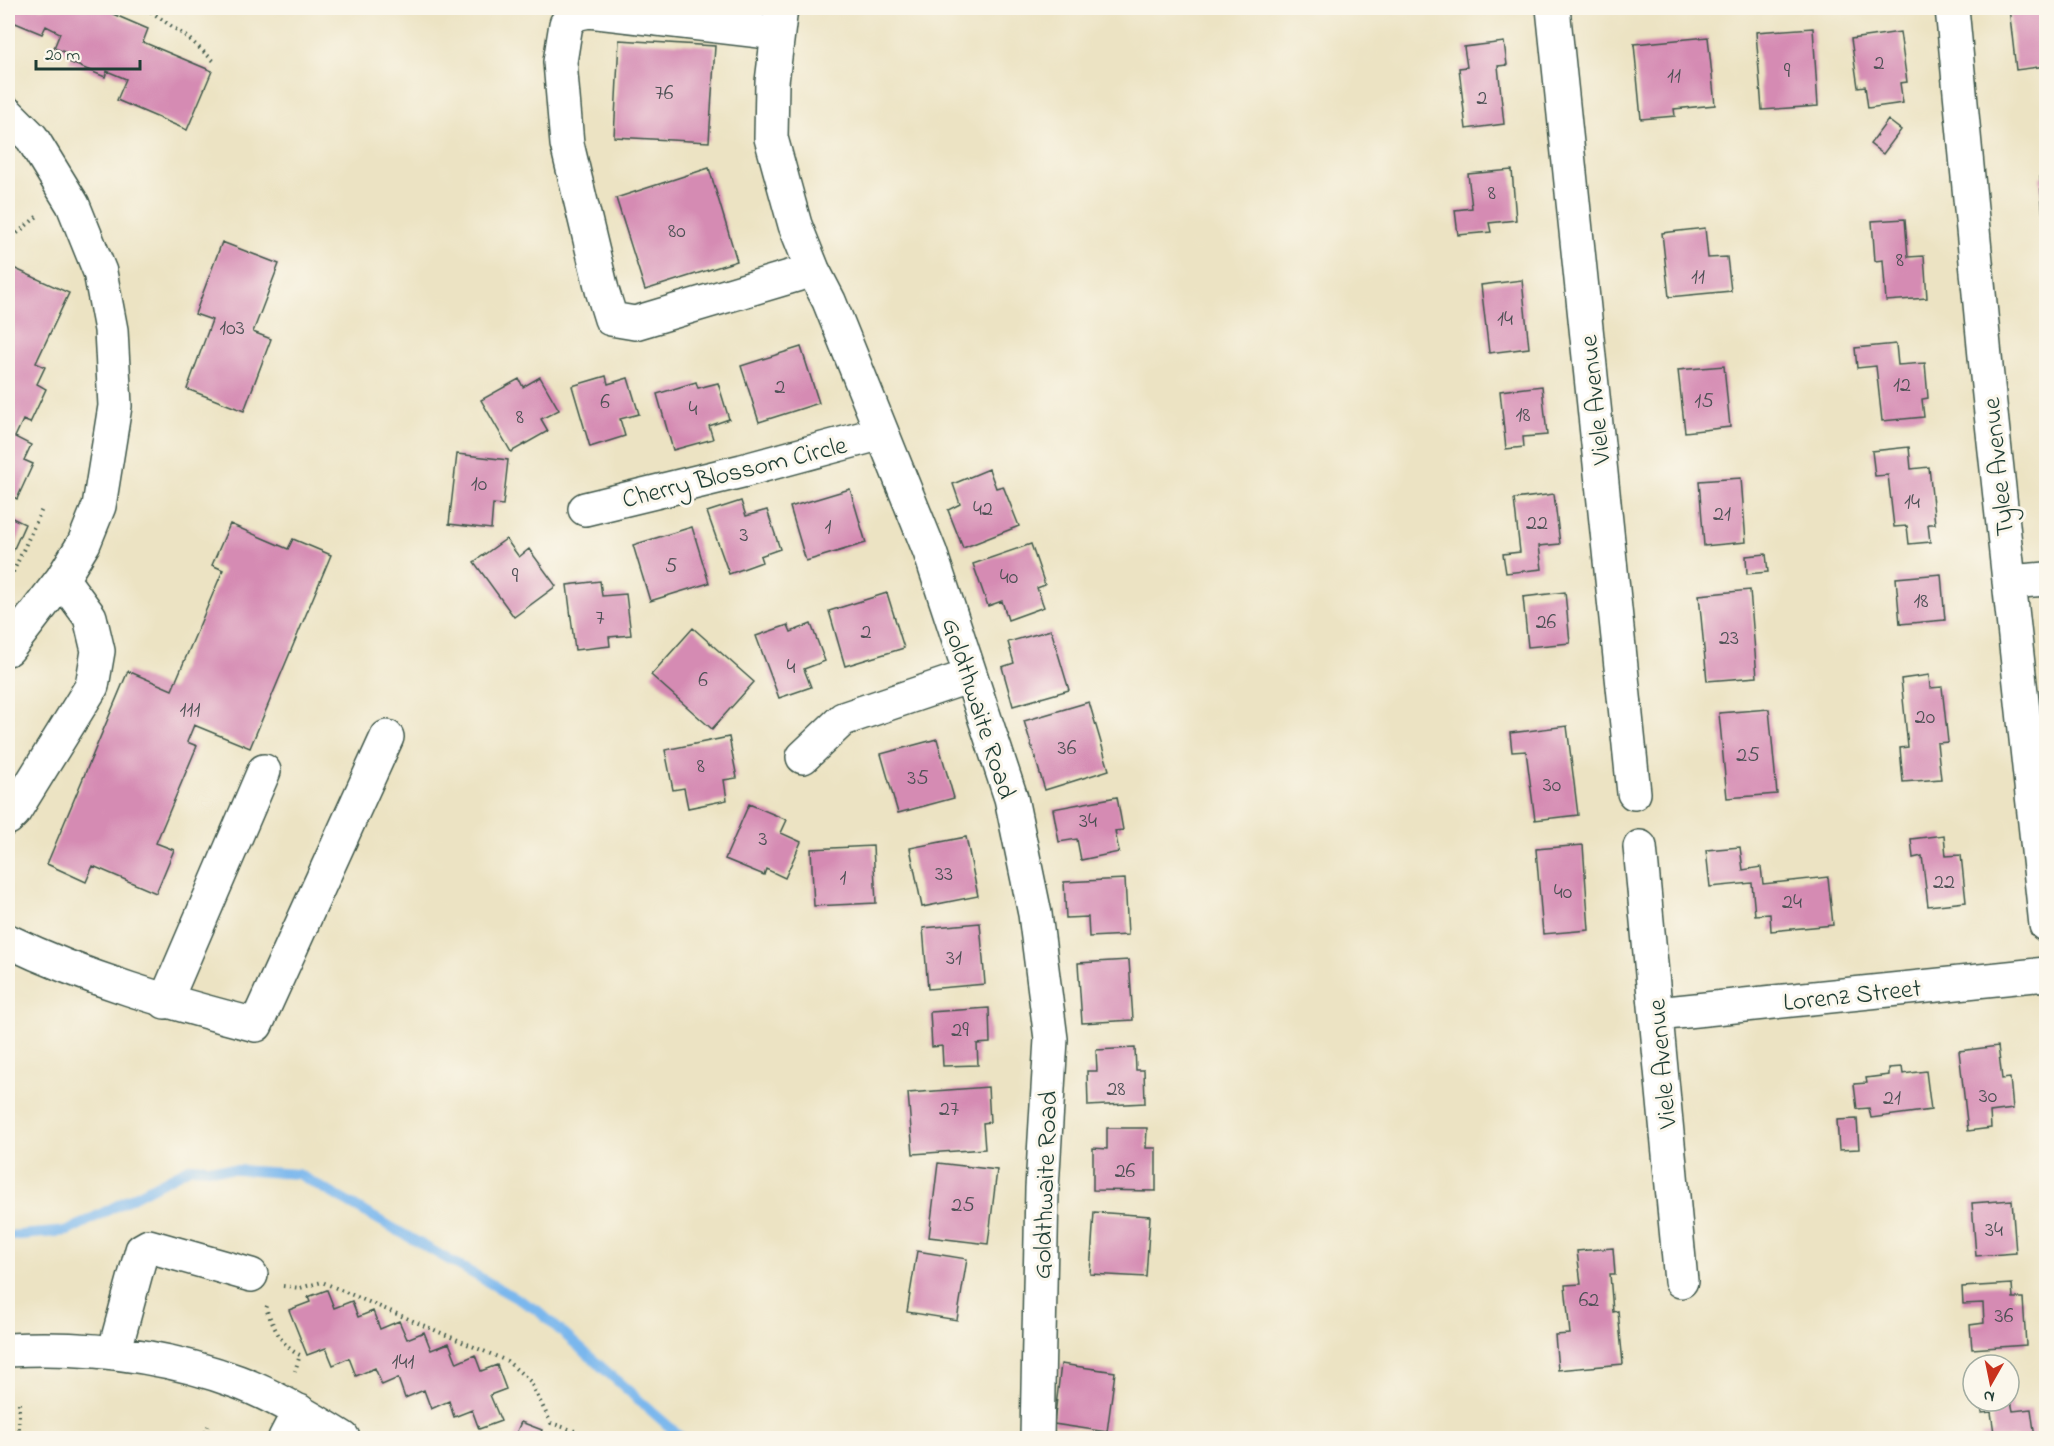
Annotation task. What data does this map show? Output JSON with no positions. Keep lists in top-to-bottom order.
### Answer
{
  "streets": {
    "street": [
      "Viele Avenue",
      "Tylee Avenue",
      "Cherry Blossom Circle",
      "Goldthwaite Road",
      "Lorenz Street"
    ]
  },
  "crossings": [
    ["Viele Avenue", "Lorenz Street"],
    ["Cherry Blossom Circle", "Goldthwaite Road"]
  ],
  "house_numbers": [
    "2",
    "9",
    "11",
    "76",
    "2",
    "8",
    "80",
    "8",
    "11",
    "14",
    "103",
    "12",
    "2",
    "15",
    "6",
    "4",
    "18",
    "8",
    "10",
    "14",
    "42",
    "21",
    "22",
    "1",
    "3",
    "5",
    "9",
    "40",
    "18",
    "7",
    "26",
    "2",
    "23",
    "4",
    "6",
    "111",
    "20",
    "36",
    "25",
    "8",
    "35",
    "30",
    "34",
    "3",
    "33",
    "1",
    "22",
    "40",
    "24",
    "31",
    "29",
    "28",
    "30",
    "21",
    "27",
    "26",
    "25",
    "34",
    "62",
    "36",
    "141"
  ],
  "scale_bar": "20 m",
  "north": "bottom"
}
